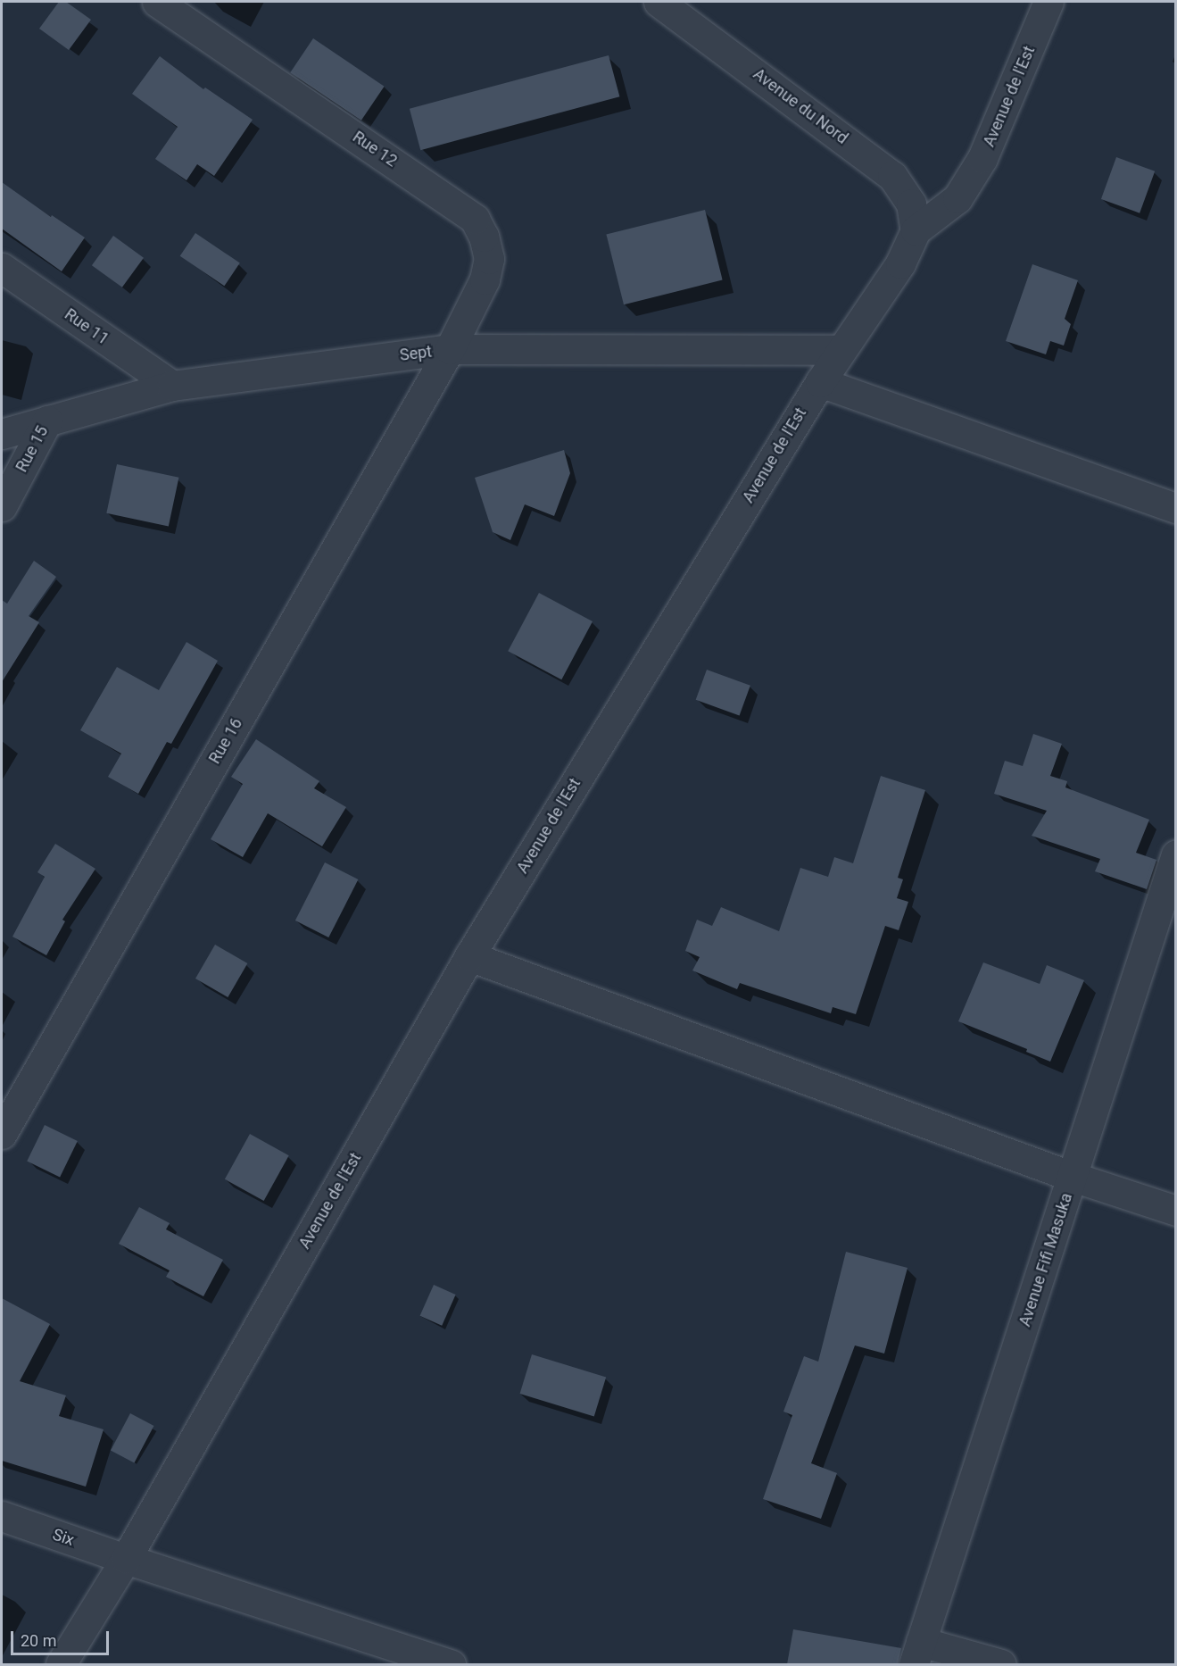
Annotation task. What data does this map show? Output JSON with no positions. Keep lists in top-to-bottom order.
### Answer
{
  "streets": {
    "street": [
      "Avenue de l'Est",
      "Avenue du Nord",
      "Rue 12",
      "Rue 11",
      "Sept",
      "Rue 15",
      "Rue 16",
      "Avenue Fifi Masuka",
      "Six"
    ]
  },
  "crossings": [
    ["Avenue de l'Est", "Avenue du Nord"],
    ["Avenue de l'Est", "Sept"],
    ["Avenue de l'Est", "Six"],
    ["Rue 12", "Sept"],
    ["Rue 12", "Rue 16"],
    ["Rue 11", "Sept"],
    ["Sept", "Rue 15"],
    ["Sept", "Rue 16"]
  ],
  "scale_bar": "20 m"
}
